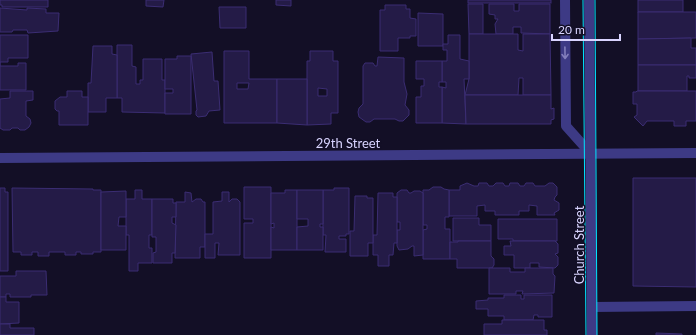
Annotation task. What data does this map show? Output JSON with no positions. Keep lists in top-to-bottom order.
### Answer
{
  "streets": {
    "street": ["29th Street", "Church Street"]
  },
  "crossings": [
    ["29th Street", "Church Street"]
  ],
  "scale_bar": "20 m"
}
